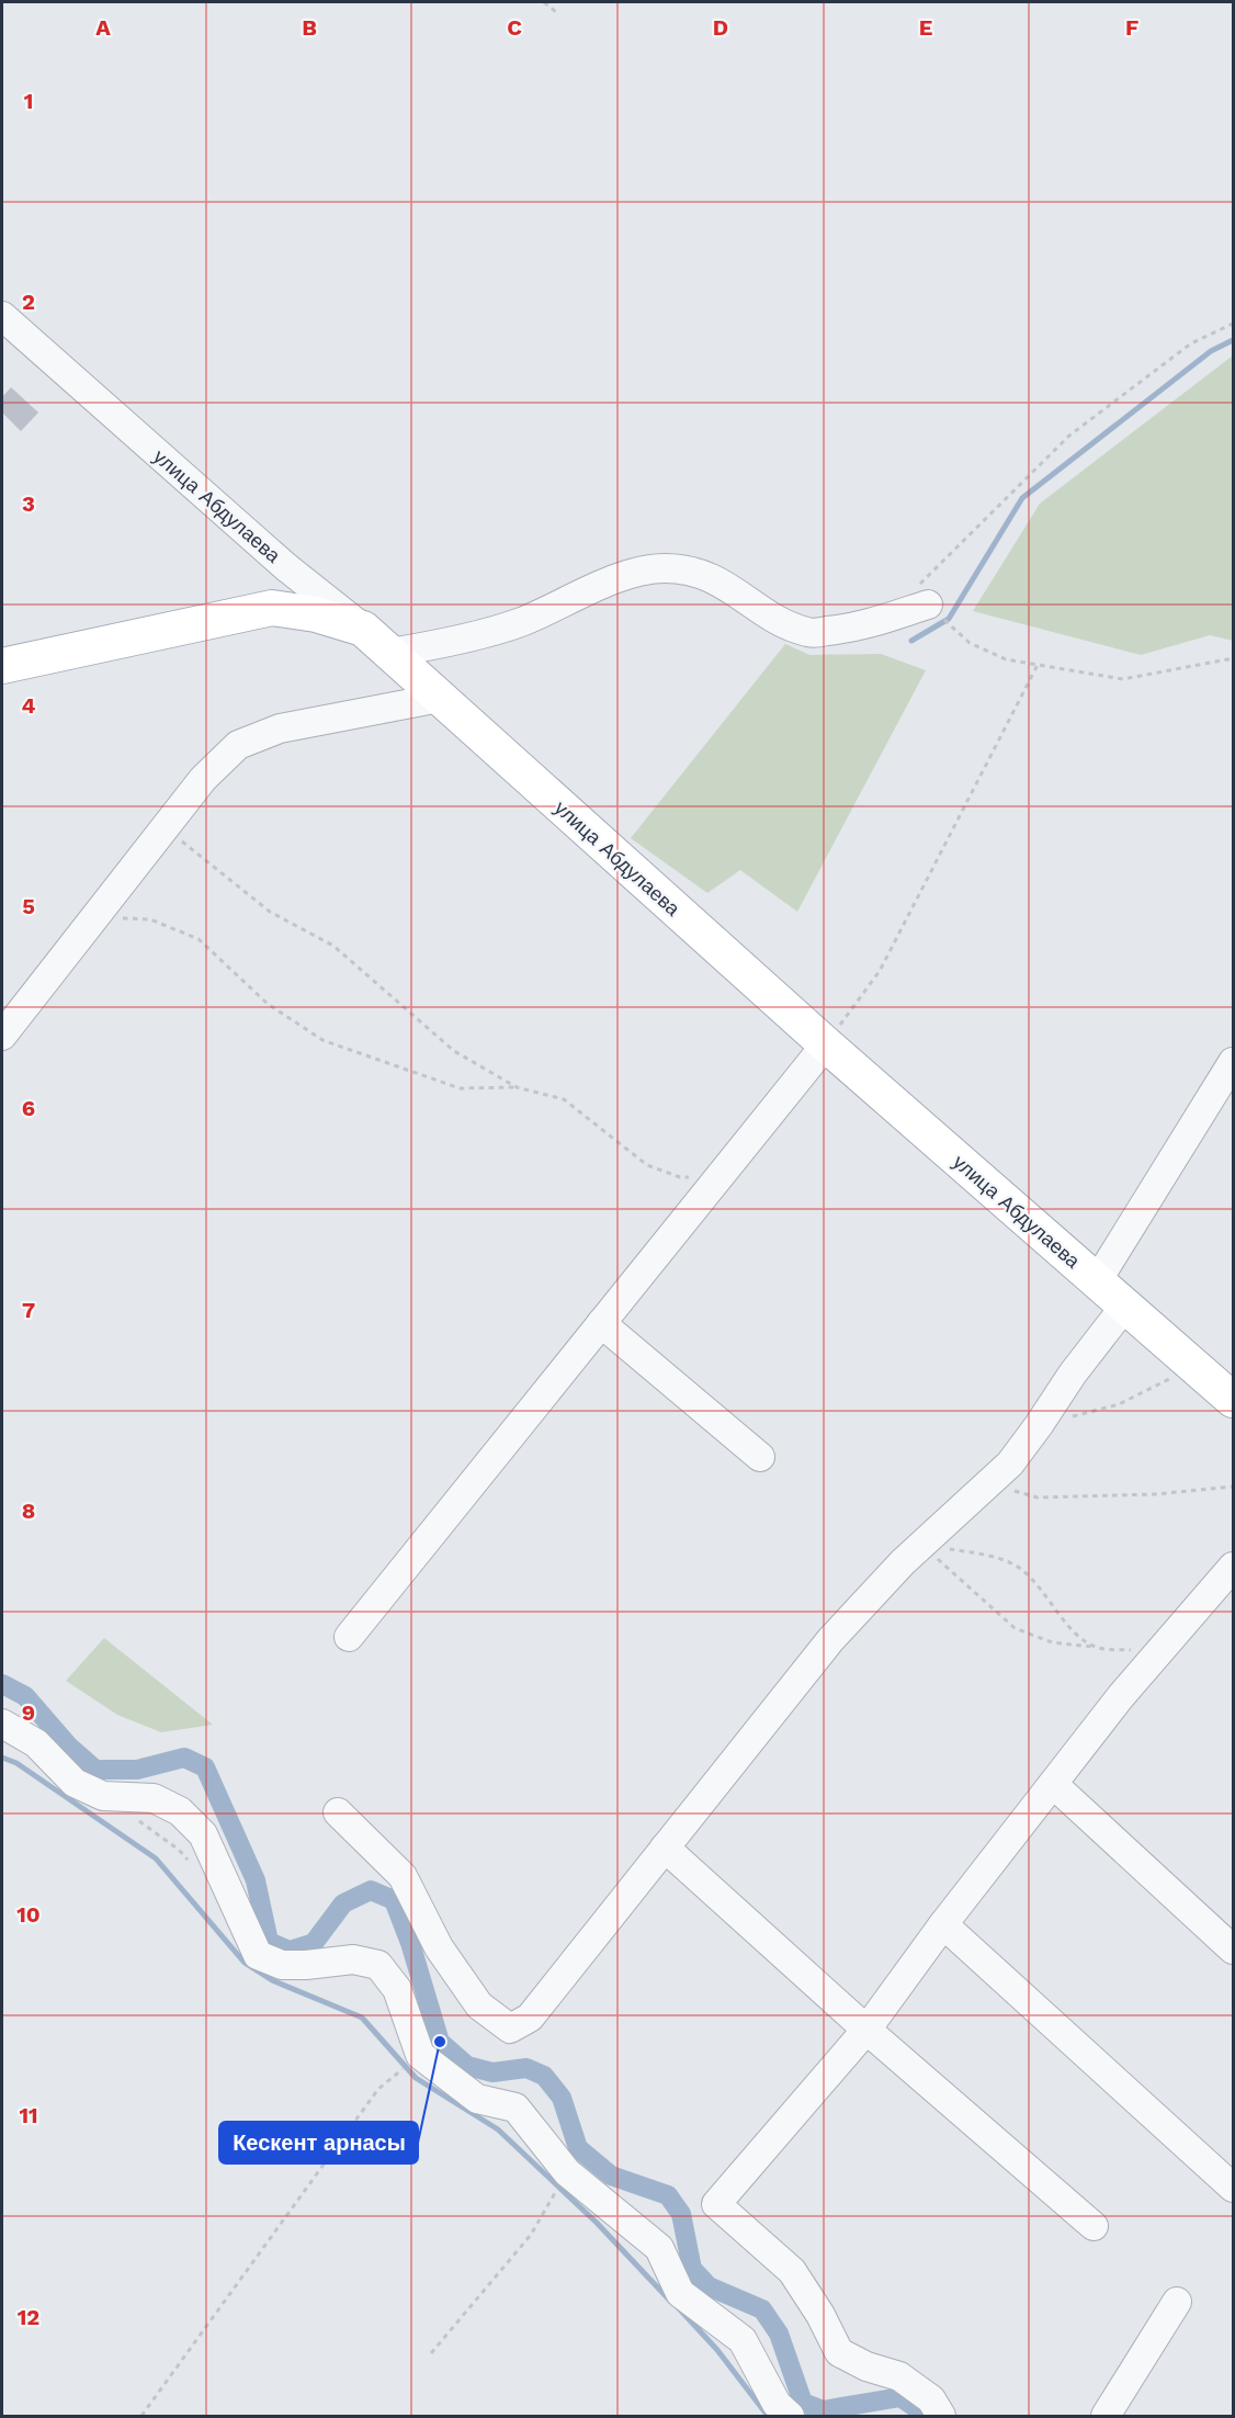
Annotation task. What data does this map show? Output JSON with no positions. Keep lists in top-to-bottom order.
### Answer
{
  "streets": {
    "main road": ["улица Абдулаева"]
  },
  "places": ["Кескент арнасы"],
  "grid": {
    "columns": [
      "A",
      "B",
      "C",
      "D",
      "E",
      "F"
    ],
    "rows": [
      "1",
      "2",
      "3",
      "4",
      "5",
      "6",
      "7",
      "8",
      "9",
      "10",
      "11",
      "12"
    ]
  }
}
